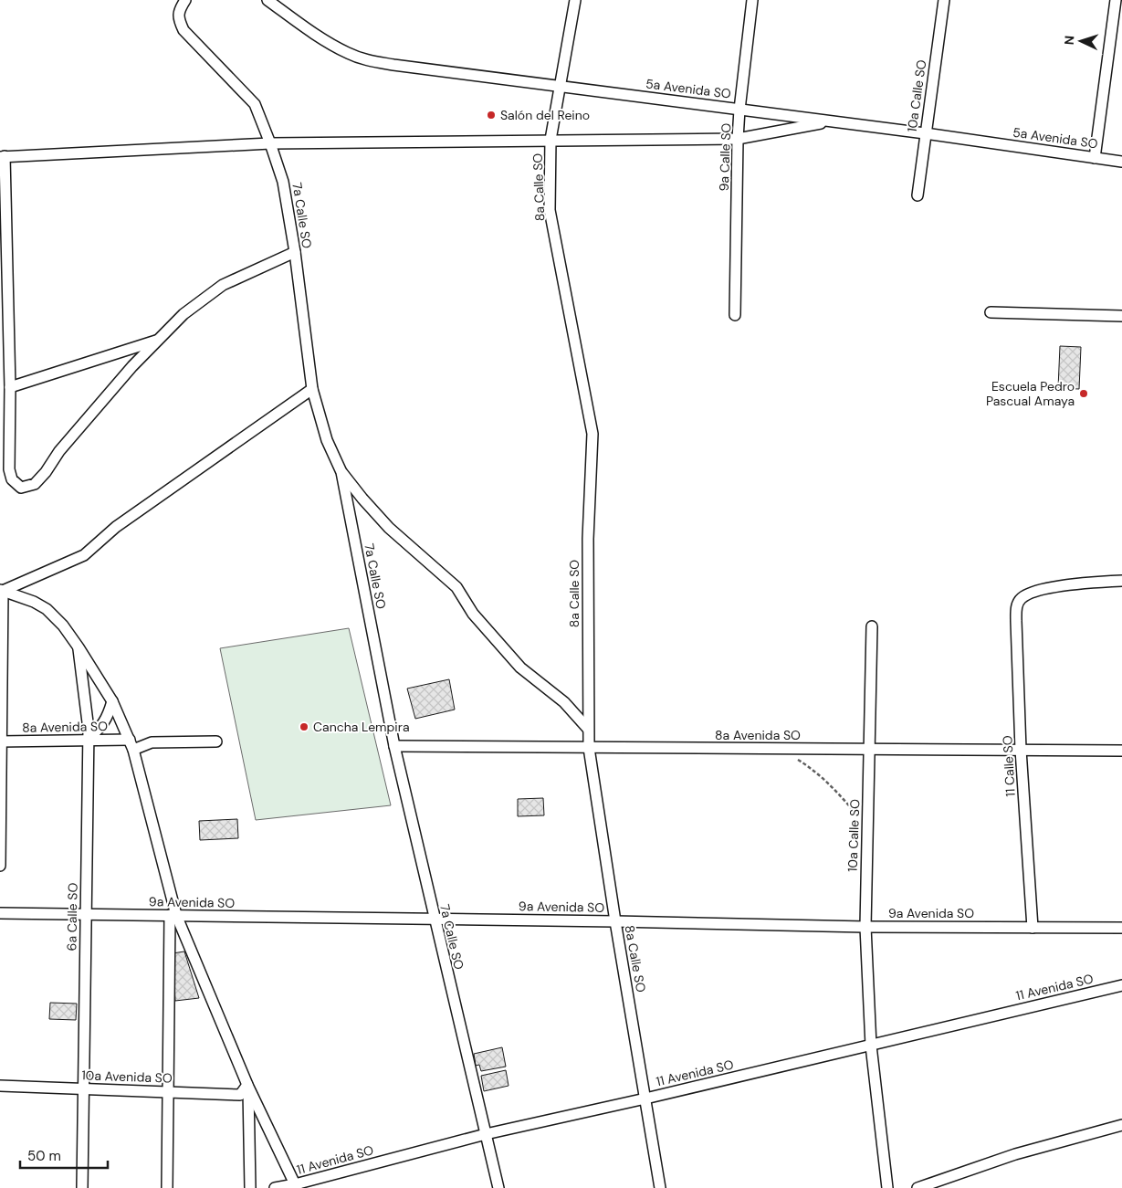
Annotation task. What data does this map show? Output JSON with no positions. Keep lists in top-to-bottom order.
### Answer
{
  "streets": {
    "street": [
      "5a Avenida SO",
      "10a Calle SO",
      "9a Calle SO",
      "8a Calle SO",
      "7a Calle SO",
      "8a Avenida SO",
      "11 Calle SO",
      "9a Avenida SO",
      "6a Calle SO",
      "11 Avenida SO",
      "10a Avenida SO"
    ]
  },
  "crossings": [
    ["5a Avenida SO", "10a Calle SO"],
    ["5a Avenida SO", "9a Calle SO"],
    ["5a Avenida SO", "8a Calle SO"],
    ["10a Calle SO", "8a Avenida SO"],
    ["10a Calle SO", "9a Avenida SO"],
    ["10a Calle SO", "11 Avenida SO"],
    ["8a Calle SO", "8a Avenida SO"],
    ["8a Calle SO", "9a Avenida SO"],
    ["8a Calle SO", "11 Avenida SO"],
    ["7a Calle SO", "8a Avenida SO"],
    ["7a Calle SO", "9a Avenida SO"],
    ["7a Calle SO", "11 Avenida SO"],
    ["8a Avenida SO", "11 Calle SO"],
    ["8a Avenida SO", "6a Calle SO"],
    ["11 Calle SO", "9a Avenida SO"],
    ["9a Avenida SO", "6a Calle SO"],
    ["6a Calle SO", "10a Avenida SO"]
  ],
  "places": ["Salón del Reino", "Escuela Pedro Pascual Amaya", "Cancha Lempira"],
  "scale_bar": "50 m",
  "north": "left"
}
